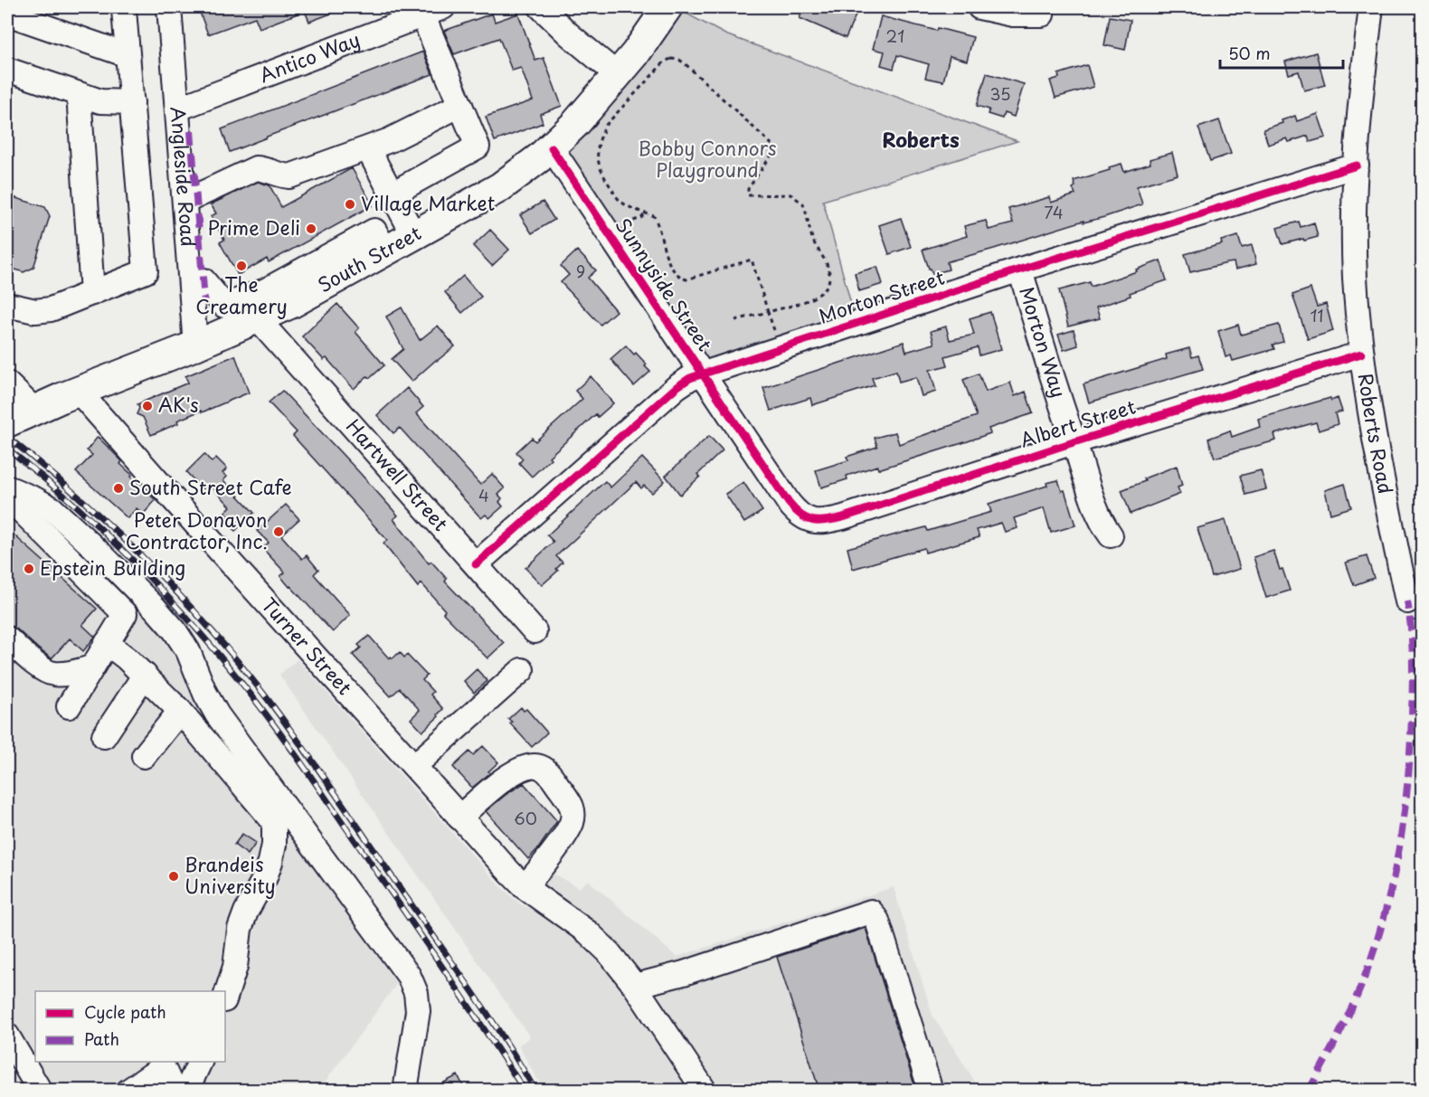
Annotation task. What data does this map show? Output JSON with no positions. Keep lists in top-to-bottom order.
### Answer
{
  "streets": {
    "main road": ["South Street"],
    "street": [
      "Antico Way",
      "Angleside Road",
      "Sunnyside Street",
      "Morton Street",
      "Morton Way",
      "Albert Street",
      "Roberts Road",
      "Hartwell Street",
      "Turner Street"
    ]
  },
  "crossings": [
    ["Antico Way", "Angleside Road"],
    ["Angleside Road", "South Street"],
    ["South Street", "Sunnyside Street"],
    ["South Street", "Hartwell Street"],
    ["South Street", "Turner Street"],
    ["Sunnyside Street", "Morton Street"],
    ["Sunnyside Street", "Albert Street"],
    ["Morton Street", "Morton Way"],
    ["Morton Street", "Roberts Road"],
    ["Morton Street", "Hartwell Street"],
    ["Morton Way", "Albert Street"],
    ["Albert Street", "Roberts Road"]
  ],
  "districts": ["Roberts"],
  "parks": ["Bobby Connors Playground"],
  "places": [
    "Village Market",
    "Prime Deli",
    "The Creamery",
    "AK's",
    "South Street Cafe",
    "Peter Donavon Contractor, Inc.",
    "Epstein Building",
    "Brandeis University"
  ],
  "house_numbers": [
    "21",
    "35",
    "74",
    "9",
    "11",
    "4",
    "60"
  ],
  "legend": ["Cycle path", "Path"],
  "scale_bar": "50 m"
}
